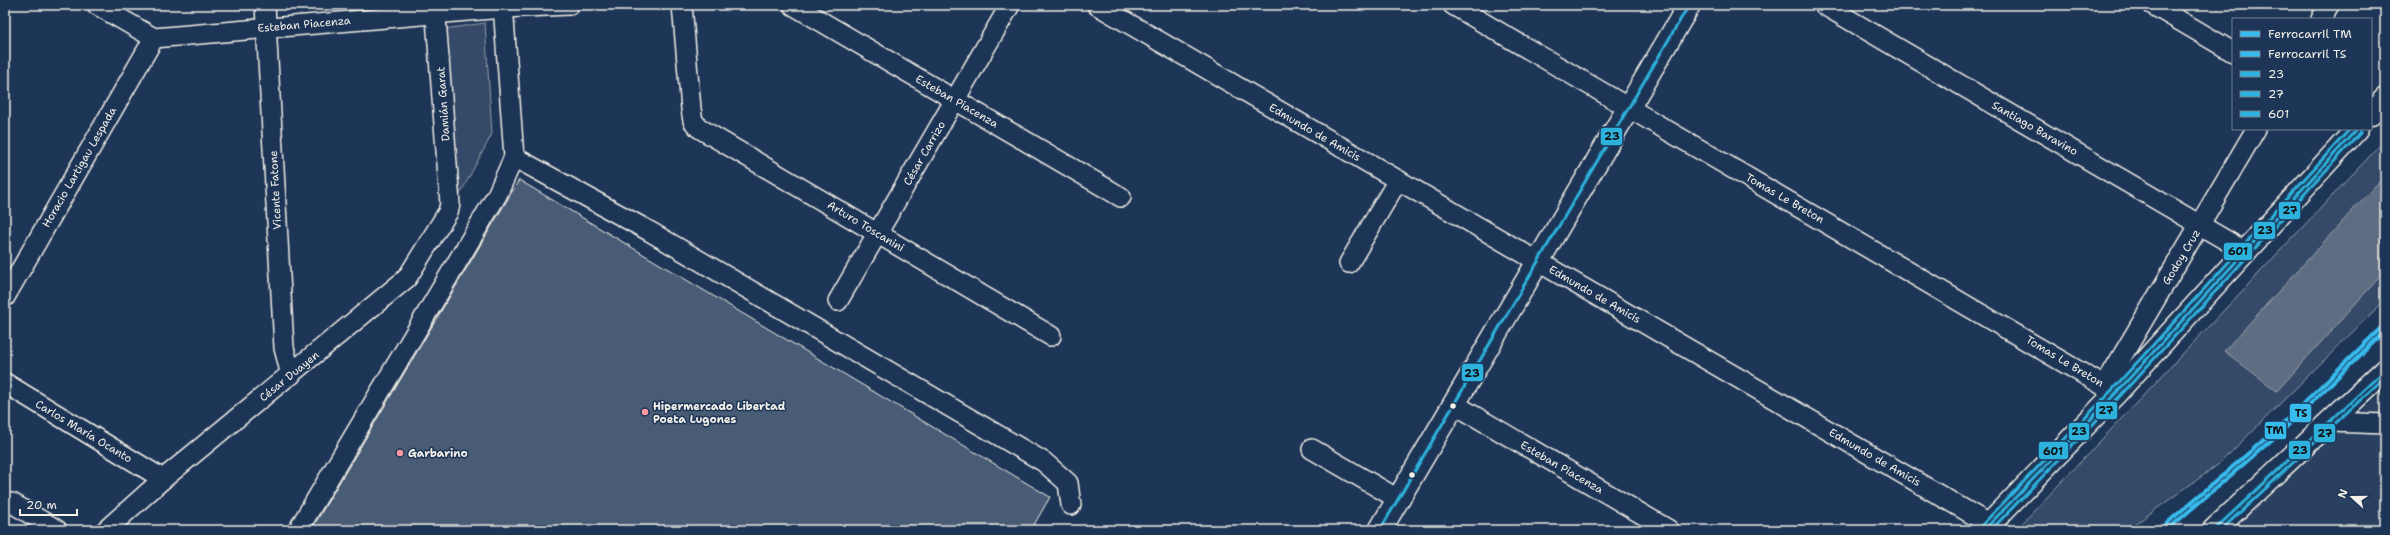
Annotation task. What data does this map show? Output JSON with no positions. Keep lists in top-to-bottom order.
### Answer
{
  "streets": {
    "street": [
      "Esteban Piacenza",
      "Damián Garat",
      "Santiago Baravino",
      "Edmundo de Amicis",
      "César Carrizo",
      "Horacio Lartigau Lespada",
      "Vicente Fatone",
      "Tomas Le Breton",
      "Arturo Toscanini",
      "Godoy Cruz",
      "César Duayen",
      "Carlos María Ocanto"
    ]
  },
  "crossings": [
    ["Esteban Piacenza", "Damián Garat"],
    ["Esteban Piacenza", "César Carrizo"],
    ["Esteban Piacenza", "Horacio Lartigau Lespada"],
    ["Esteban Piacenza", "Vicente Fatone"],
    ["Damián Garat", "César Duayen"],
    ["Santiago Baravino", "Godoy Cruz"],
    ["César Carrizo", "Arturo Toscanini"],
    ["Vicente Fatone", "César Duayen"],
    ["Tomas Le Breton", "Godoy Cruz"],
    ["César Duayen", "Carlos María Ocanto"]
  ],
  "places": ["Hipermercado Libertad Poeta Lugones", "Garbarino"],
  "lines": [
    "transit line 23",
    "transit line 601",
    "transit line 27",
    "rail line TM",
    "rail line TS"
  ],
  "legend": [
    "Ferrocarril TM",
    "Ferrocarril TS",
    "23",
    "27",
    "601"
  ],
  "scale_bar": "20 m",
  "north": "left"
}
